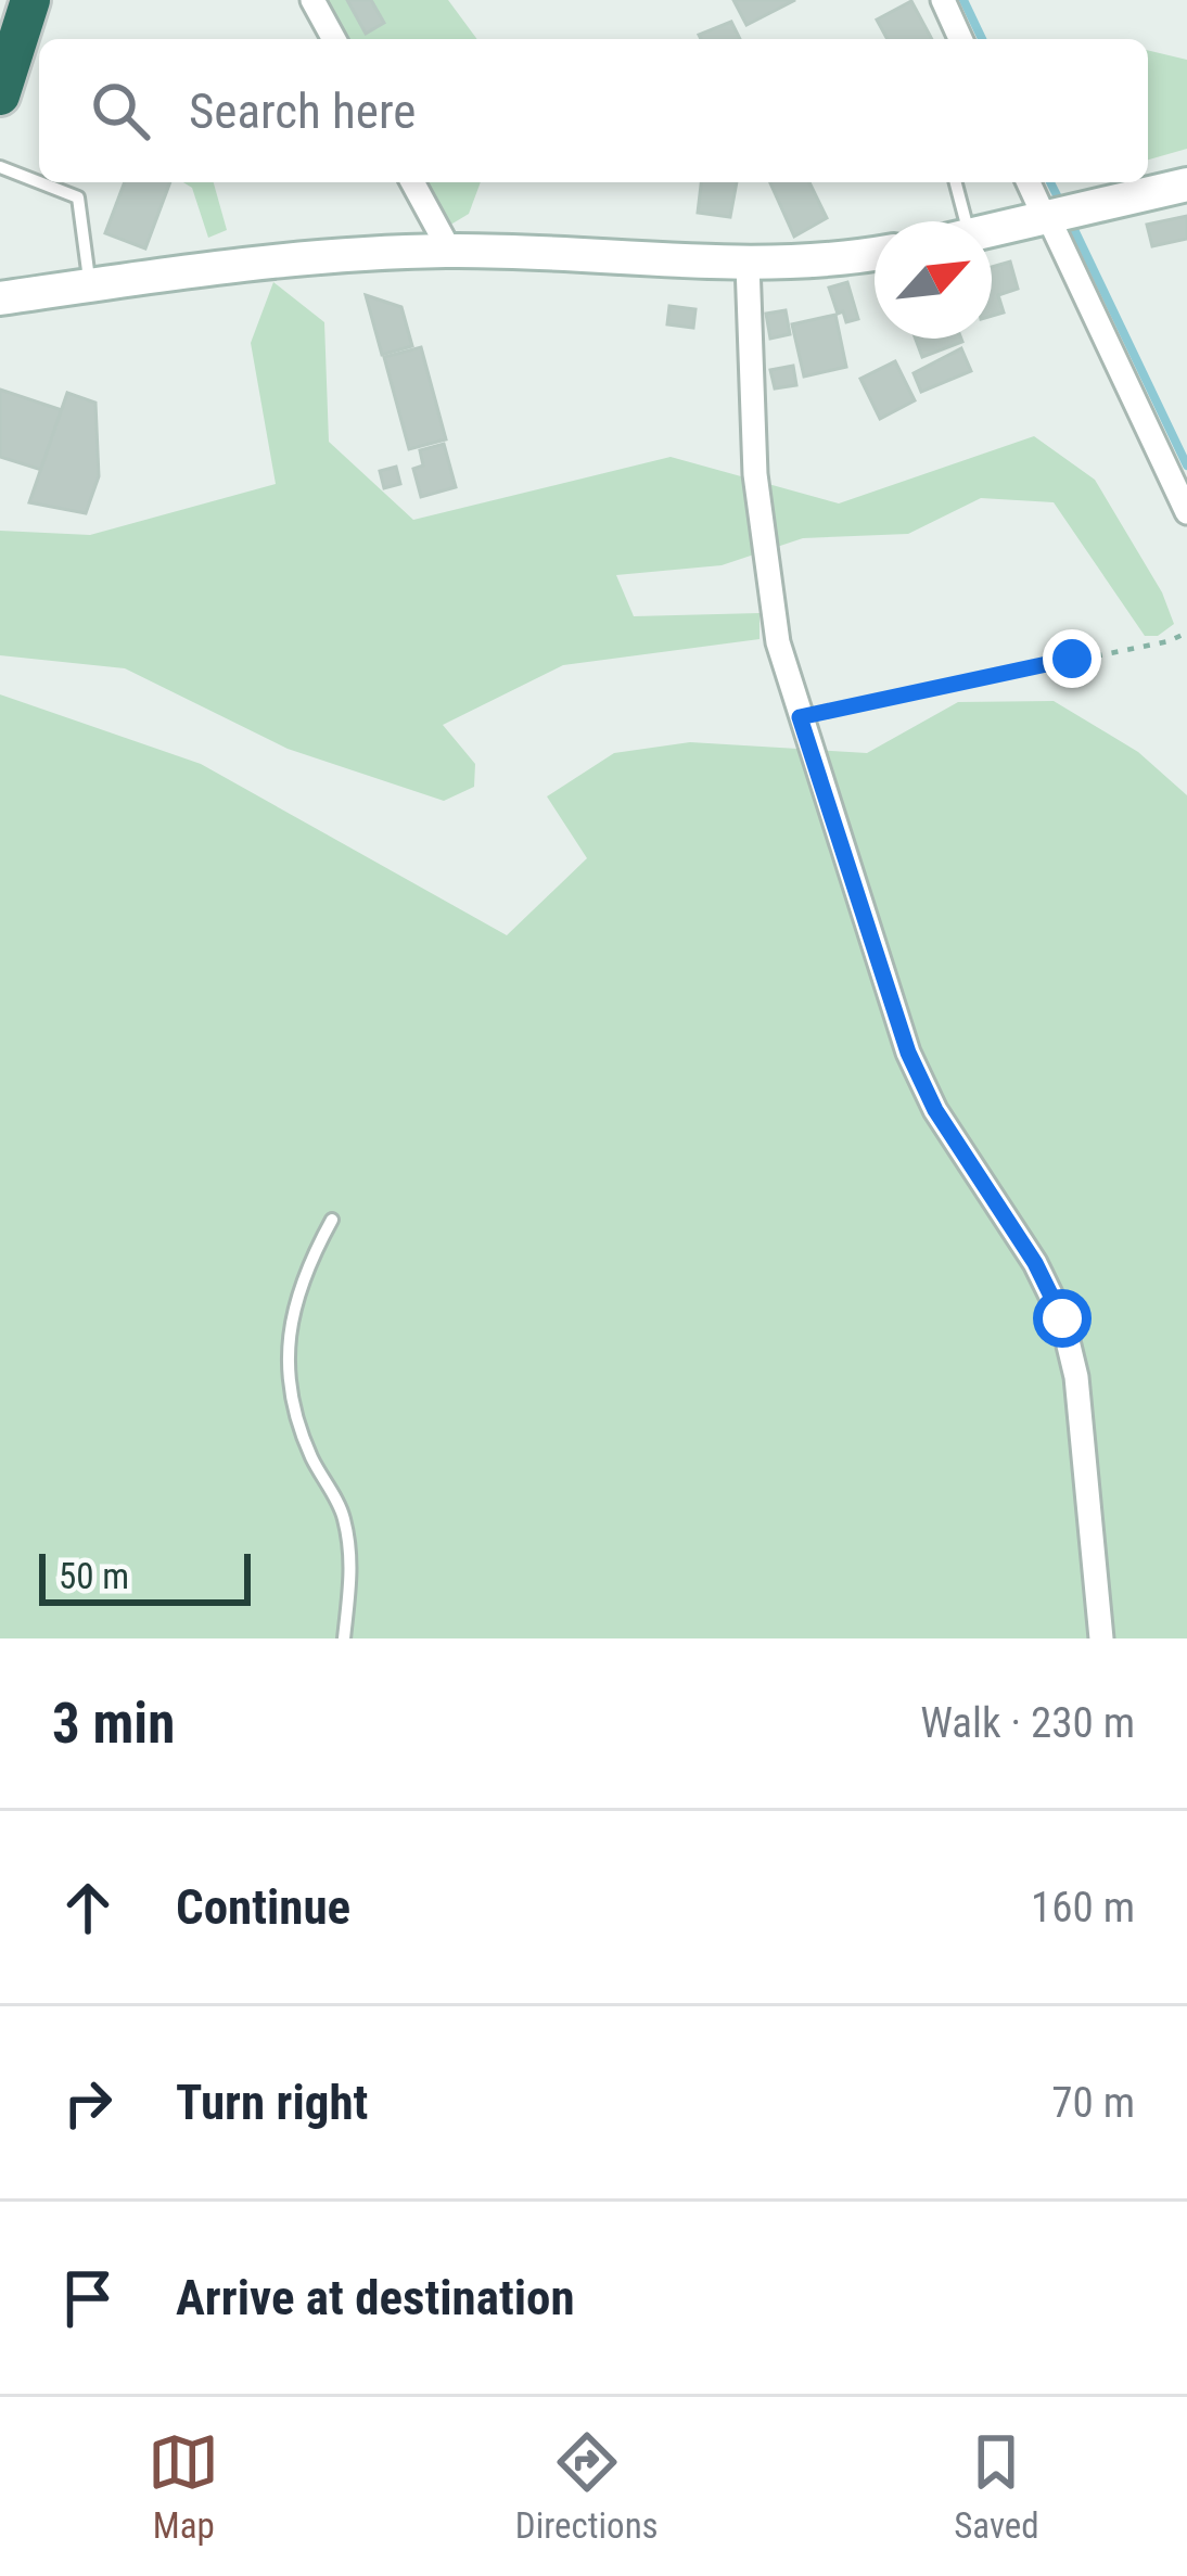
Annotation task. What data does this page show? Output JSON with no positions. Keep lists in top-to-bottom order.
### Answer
{
  "scale_bar": "50 m",
  "north": "top right",
  "page": {
    "search": "Search here",
    "scale": "50 m",
    "heading": ["3 min", "Walk · 230 m"],
    "list": [
      ["Continue", "160 m"],
      ["Turn right", "70 m"],
      "Arrive at destination"
    ],
    "nav": ["Map", "Directions", "Saved"]
  }
}
